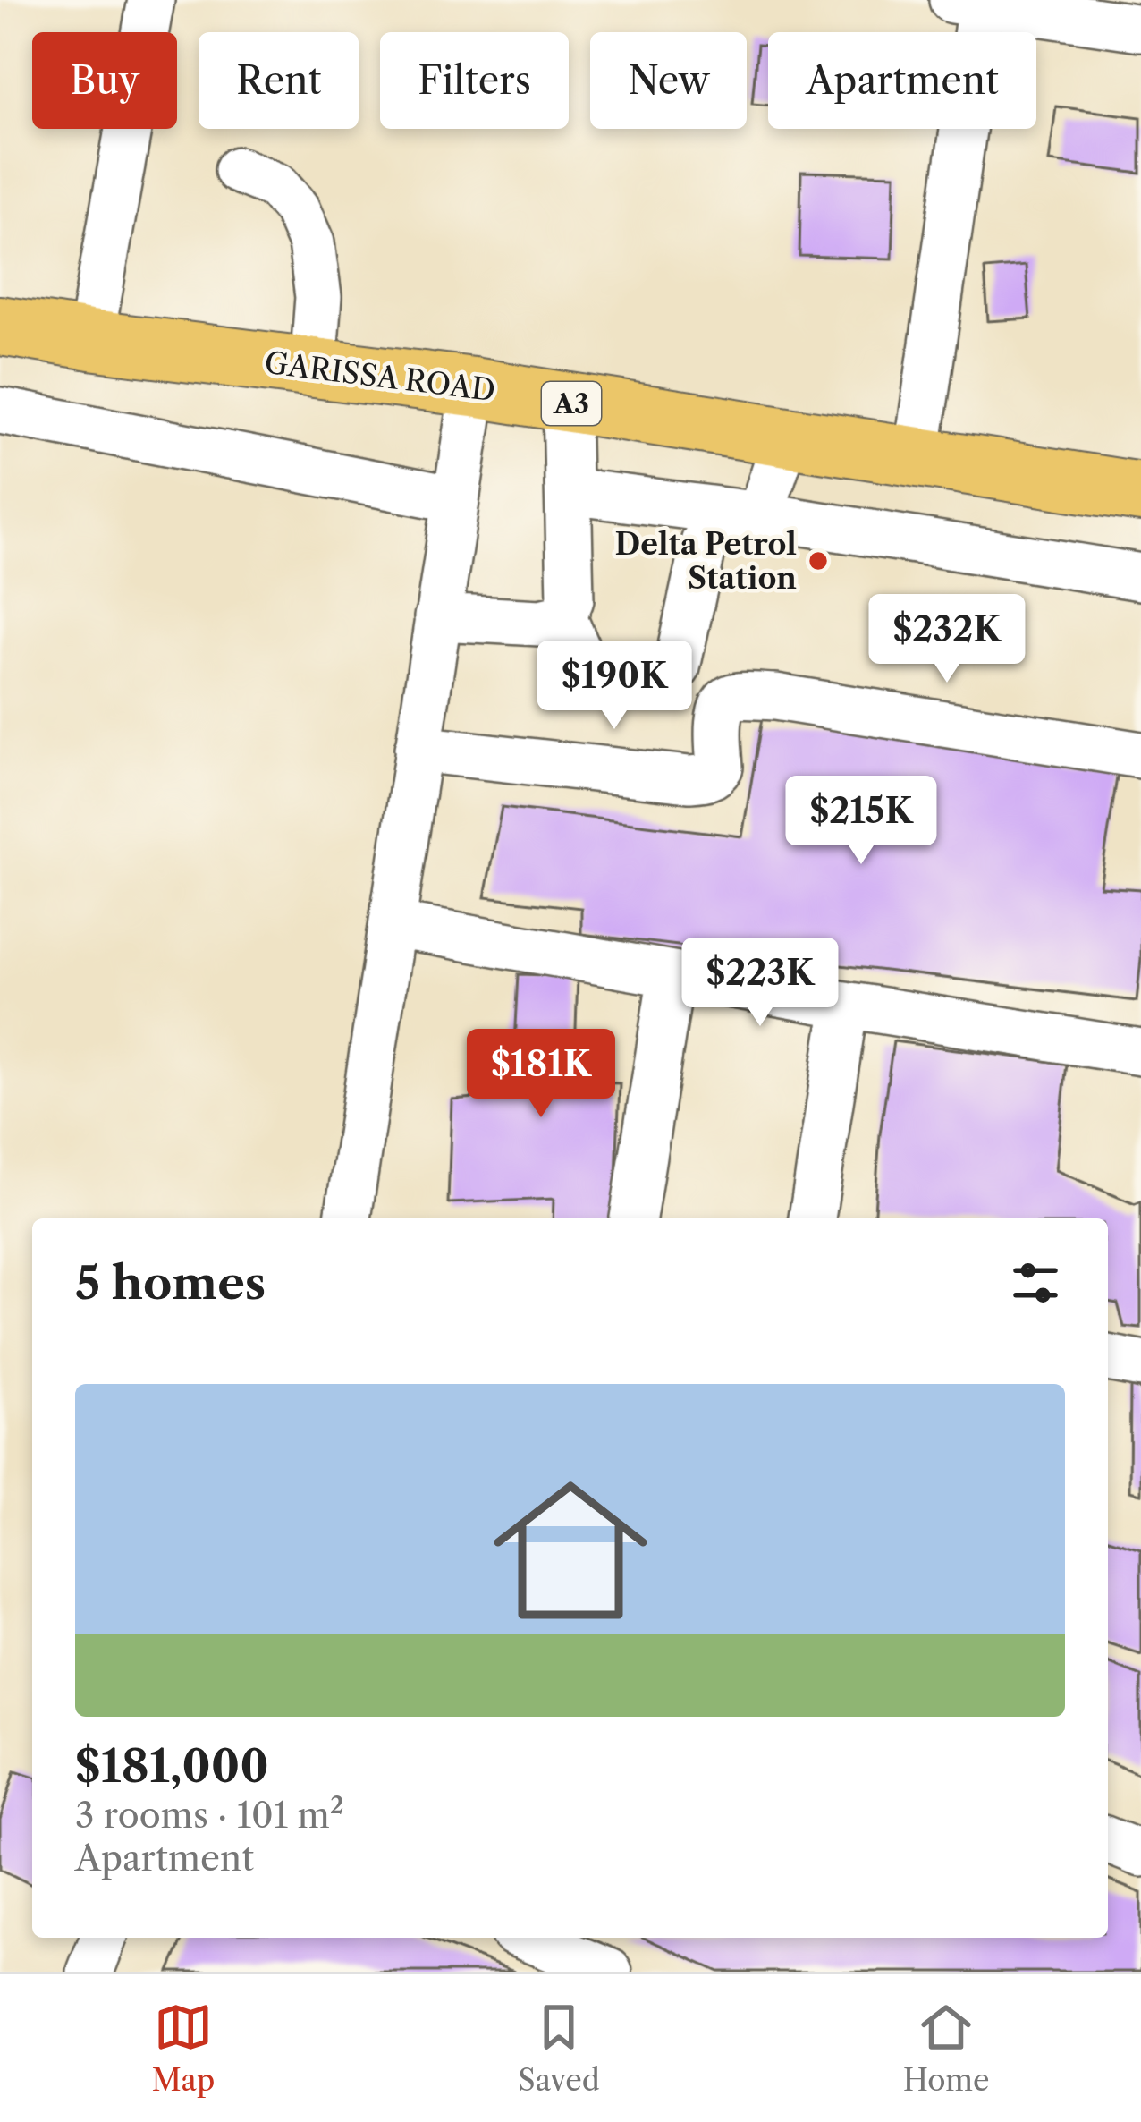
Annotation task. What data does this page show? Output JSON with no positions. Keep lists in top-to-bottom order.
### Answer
{
  "streets": {
    "highway": ["GARISSA ROAD", "A3"]
  },
  "places": ["Delta Petrol Station"],
  "page": {
    "chip": [
      "Buy",
      "Rent",
      "Filters",
      "New",
      "Apartment"
    ],
    "price": [
      "$232K",
      "$190K",
      "$215K",
      "$223K",
      "$181K"
    ],
    "heading": "5 homes",
    "list": [
      {
        "name": "$181,000",
        "note": "3 rooms · 101 m² · Apartment"
      }
    ],
    "tabs": ["Map", "Saved", "Home"]
  }
}
